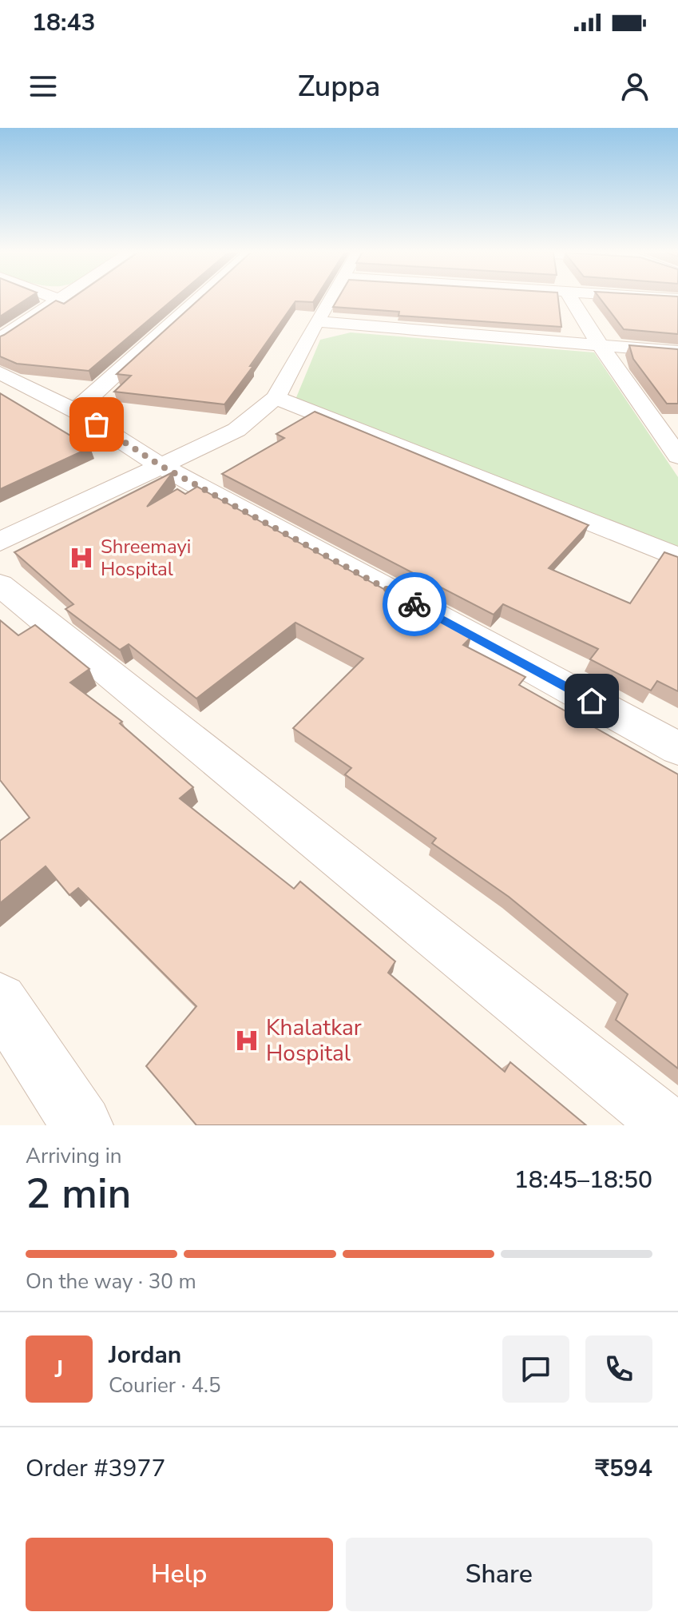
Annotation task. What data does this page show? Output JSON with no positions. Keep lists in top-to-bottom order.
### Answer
{
  "places": {
    "hospital": ["Shreemayi Hospital", "Khalatkar Hospital"]
  },
  "page": {
    "status": "18:43",
    "header": "Zuppa",
    "heading": ["2 min", "Arriving in", "18:45–18:50"],
    "panel": [
      "Jordan",
      "Courier · 4.5",
      "Order #3977",
      "₹594"
    ],
    "bar": "On the way · 30 m",
    "round": "J",
    "buttons": ["Help", "Share"]
  }
}
